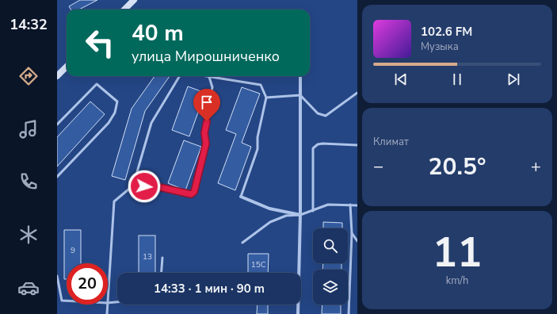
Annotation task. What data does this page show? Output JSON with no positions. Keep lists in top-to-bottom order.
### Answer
{
  "house_numbers": ["9", "13", "15С"],
  "page": {
    "tabs": "14:32",
    "turn": ["40 m", "улица Мирошниченко"],
    "song": ["102.6 FM", "Музыка"],
    "tile": [
      "Климат",
      ["11", "km/h"]
    ],
    "heat": ["−", "20.5°", "+"],
    "limit": "20",
    "trip": "14:33 · 1 мин · 90 m"
  }
}
